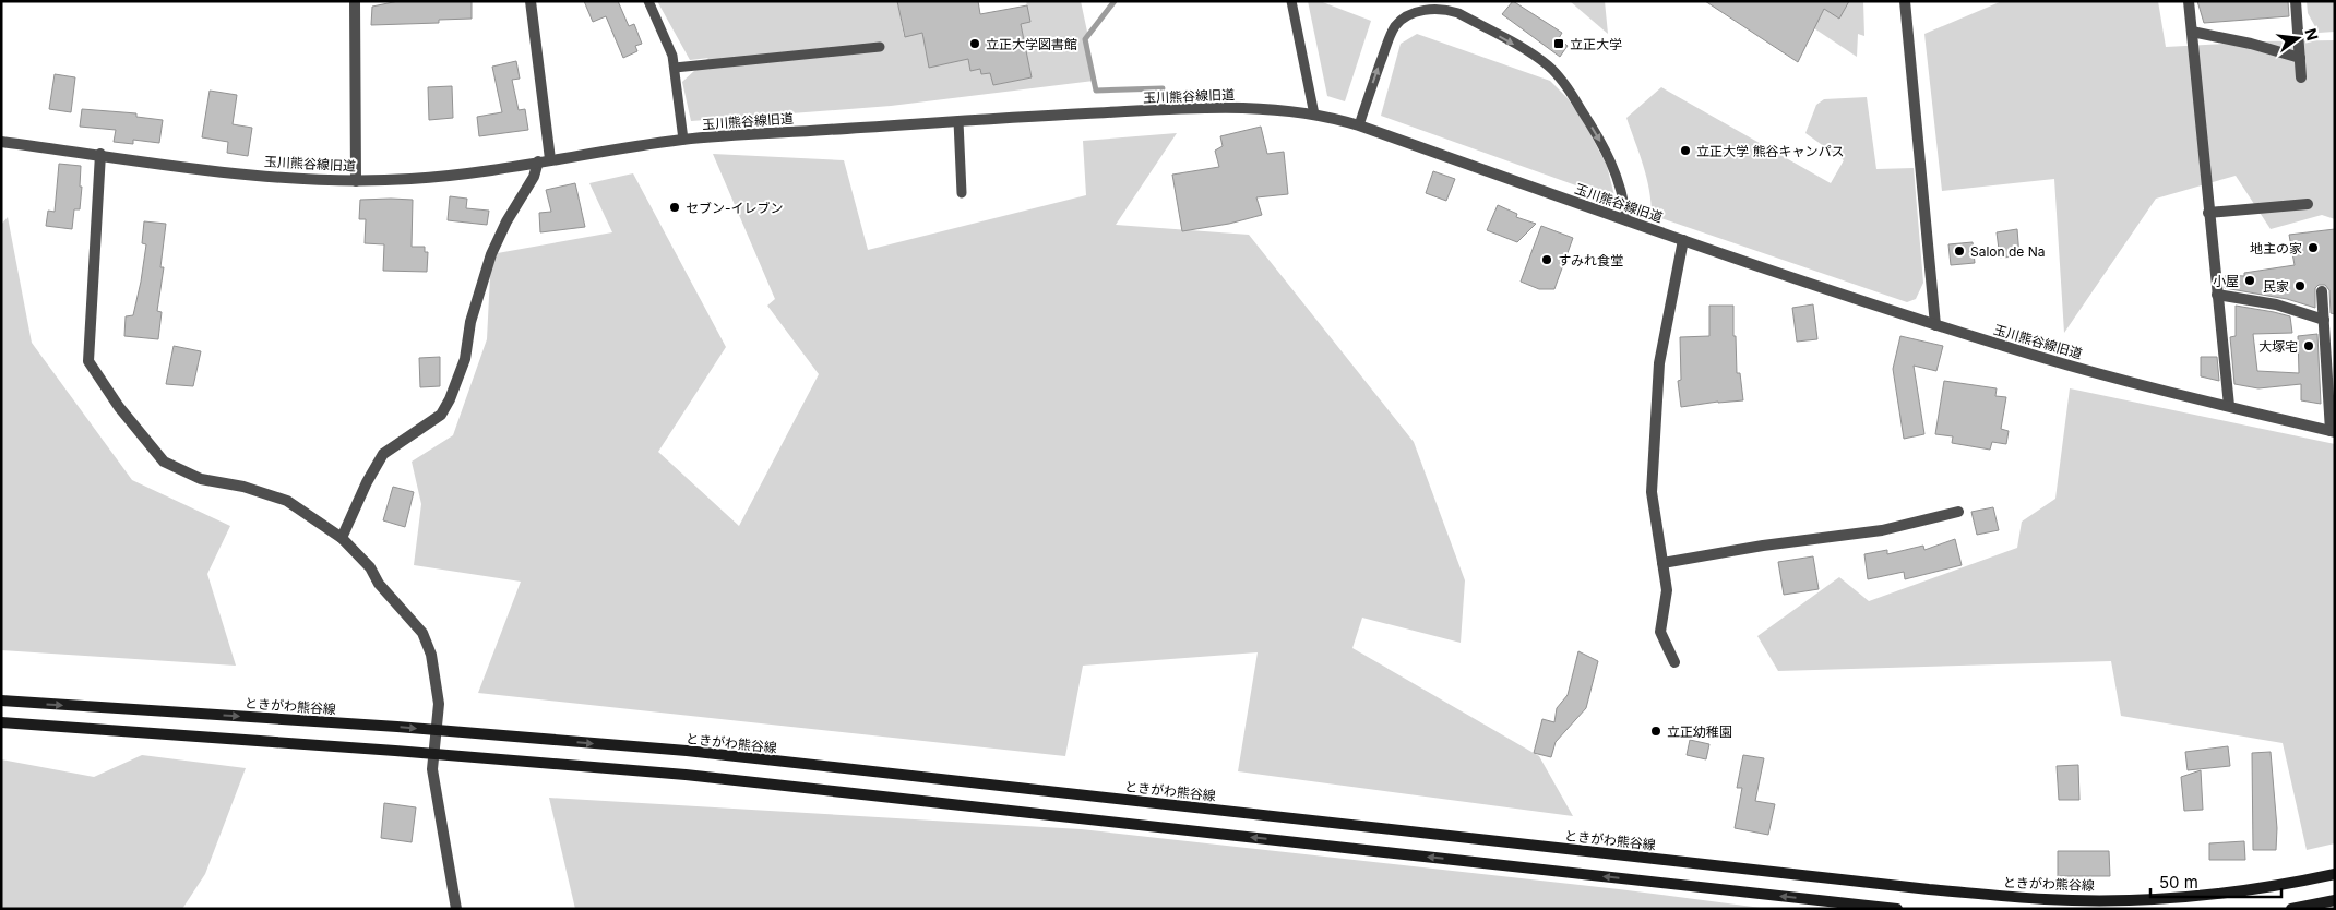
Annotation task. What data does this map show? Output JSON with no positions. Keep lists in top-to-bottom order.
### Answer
{
  "streets": {
    "main road": ["ときがわ熊谷線"],
    "street": ["玉川熊谷線旧道"]
  },
  "places": {
    "other": [
      "立正大学図書館",
      "立正大学 熊谷キャンパス",
      "セブン-イレブン",
      "地主の家",
      "Salon de Na",
      "すみれ食堂",
      "小屋",
      "民家",
      "大塚宅",
      "立正幼稚園"
    ],
    "transit": ["立正大学"]
  },
  "scale_bar": "50 m",
  "north": "right"
}
